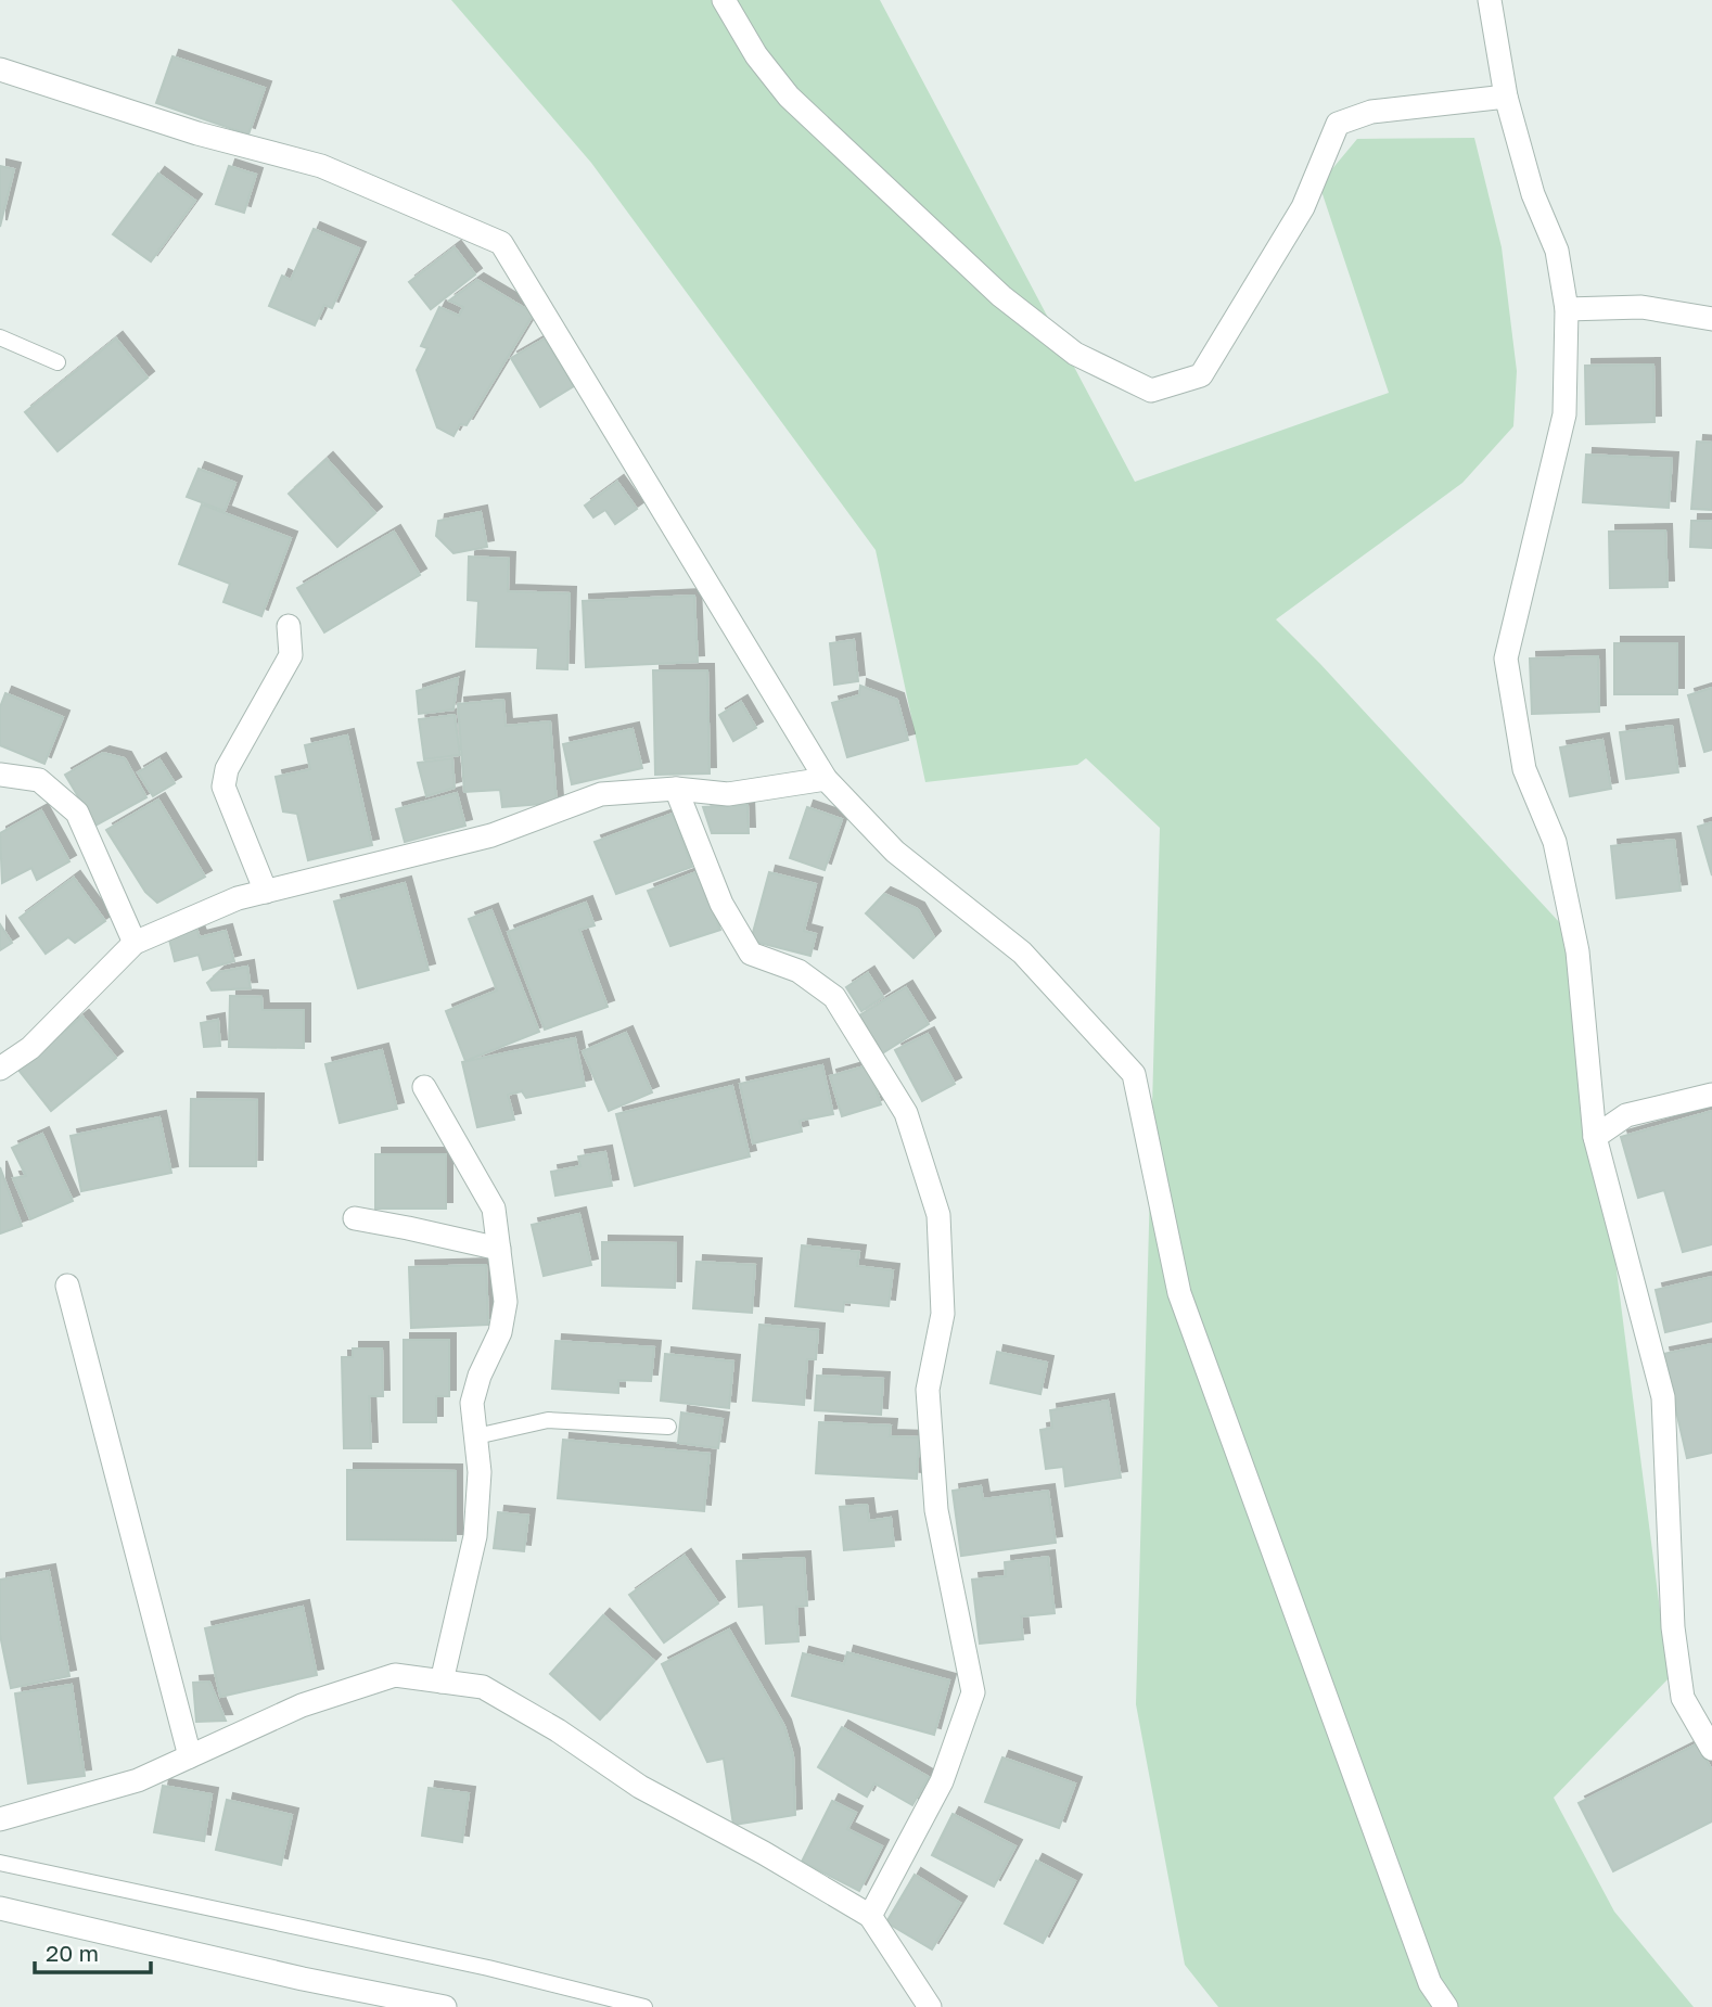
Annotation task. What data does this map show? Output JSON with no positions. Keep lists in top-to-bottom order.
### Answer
{
  "scale_bar": "20 m"
}
